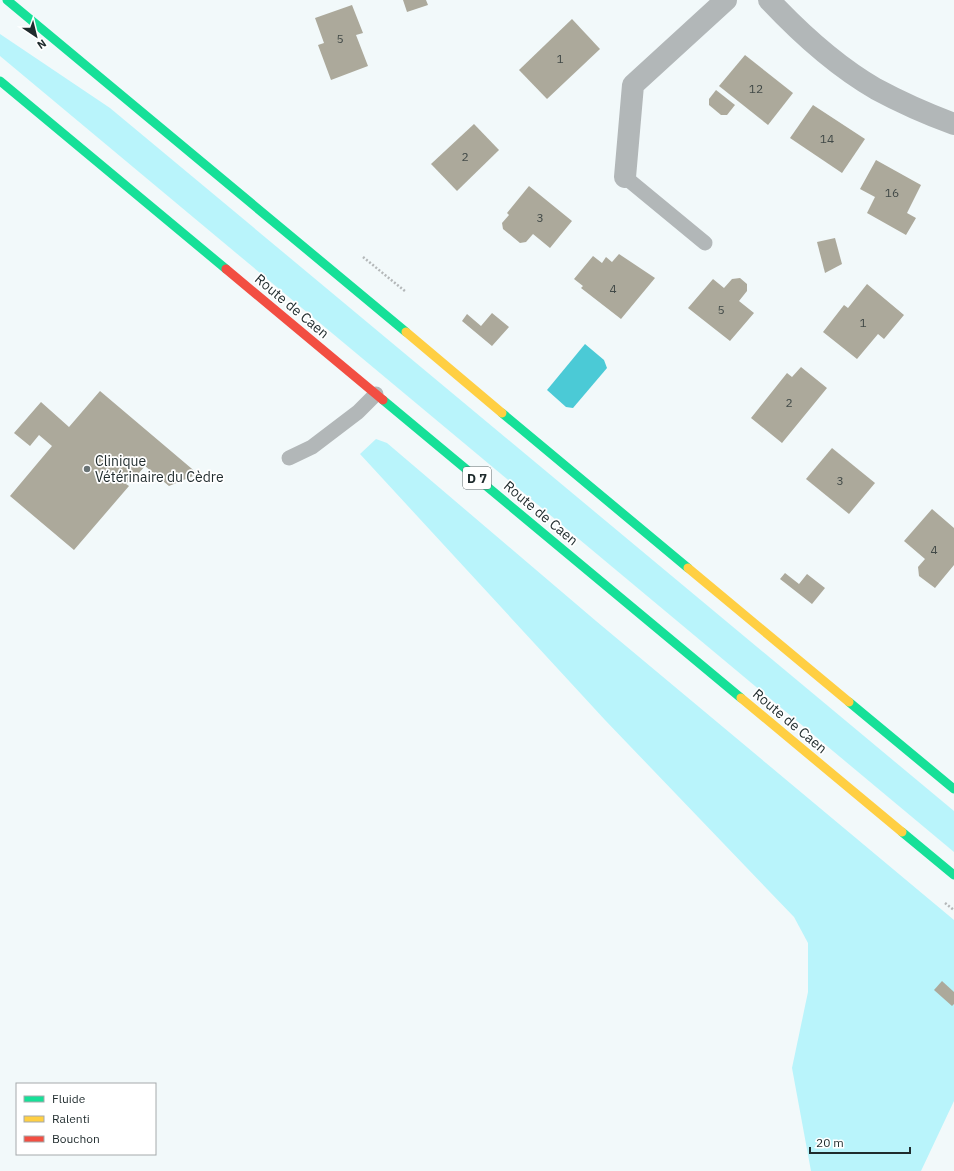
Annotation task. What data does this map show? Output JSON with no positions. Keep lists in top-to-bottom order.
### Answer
{
  "streets": {
    "main road": ["Route de Caen", "D 7"]
  },
  "places": ["Clinique Vétérinaire du Cèdre"],
  "house_numbers": [
    "5",
    "1",
    "12",
    "14",
    "2",
    "16",
    "3",
    "4",
    "5",
    "1",
    "2",
    "3",
    "4"
  ],
  "legend": ["Fluide", "Ralenti", "Bouchon"],
  "scale_bar": "20 m",
  "north": "bottom right"
}
